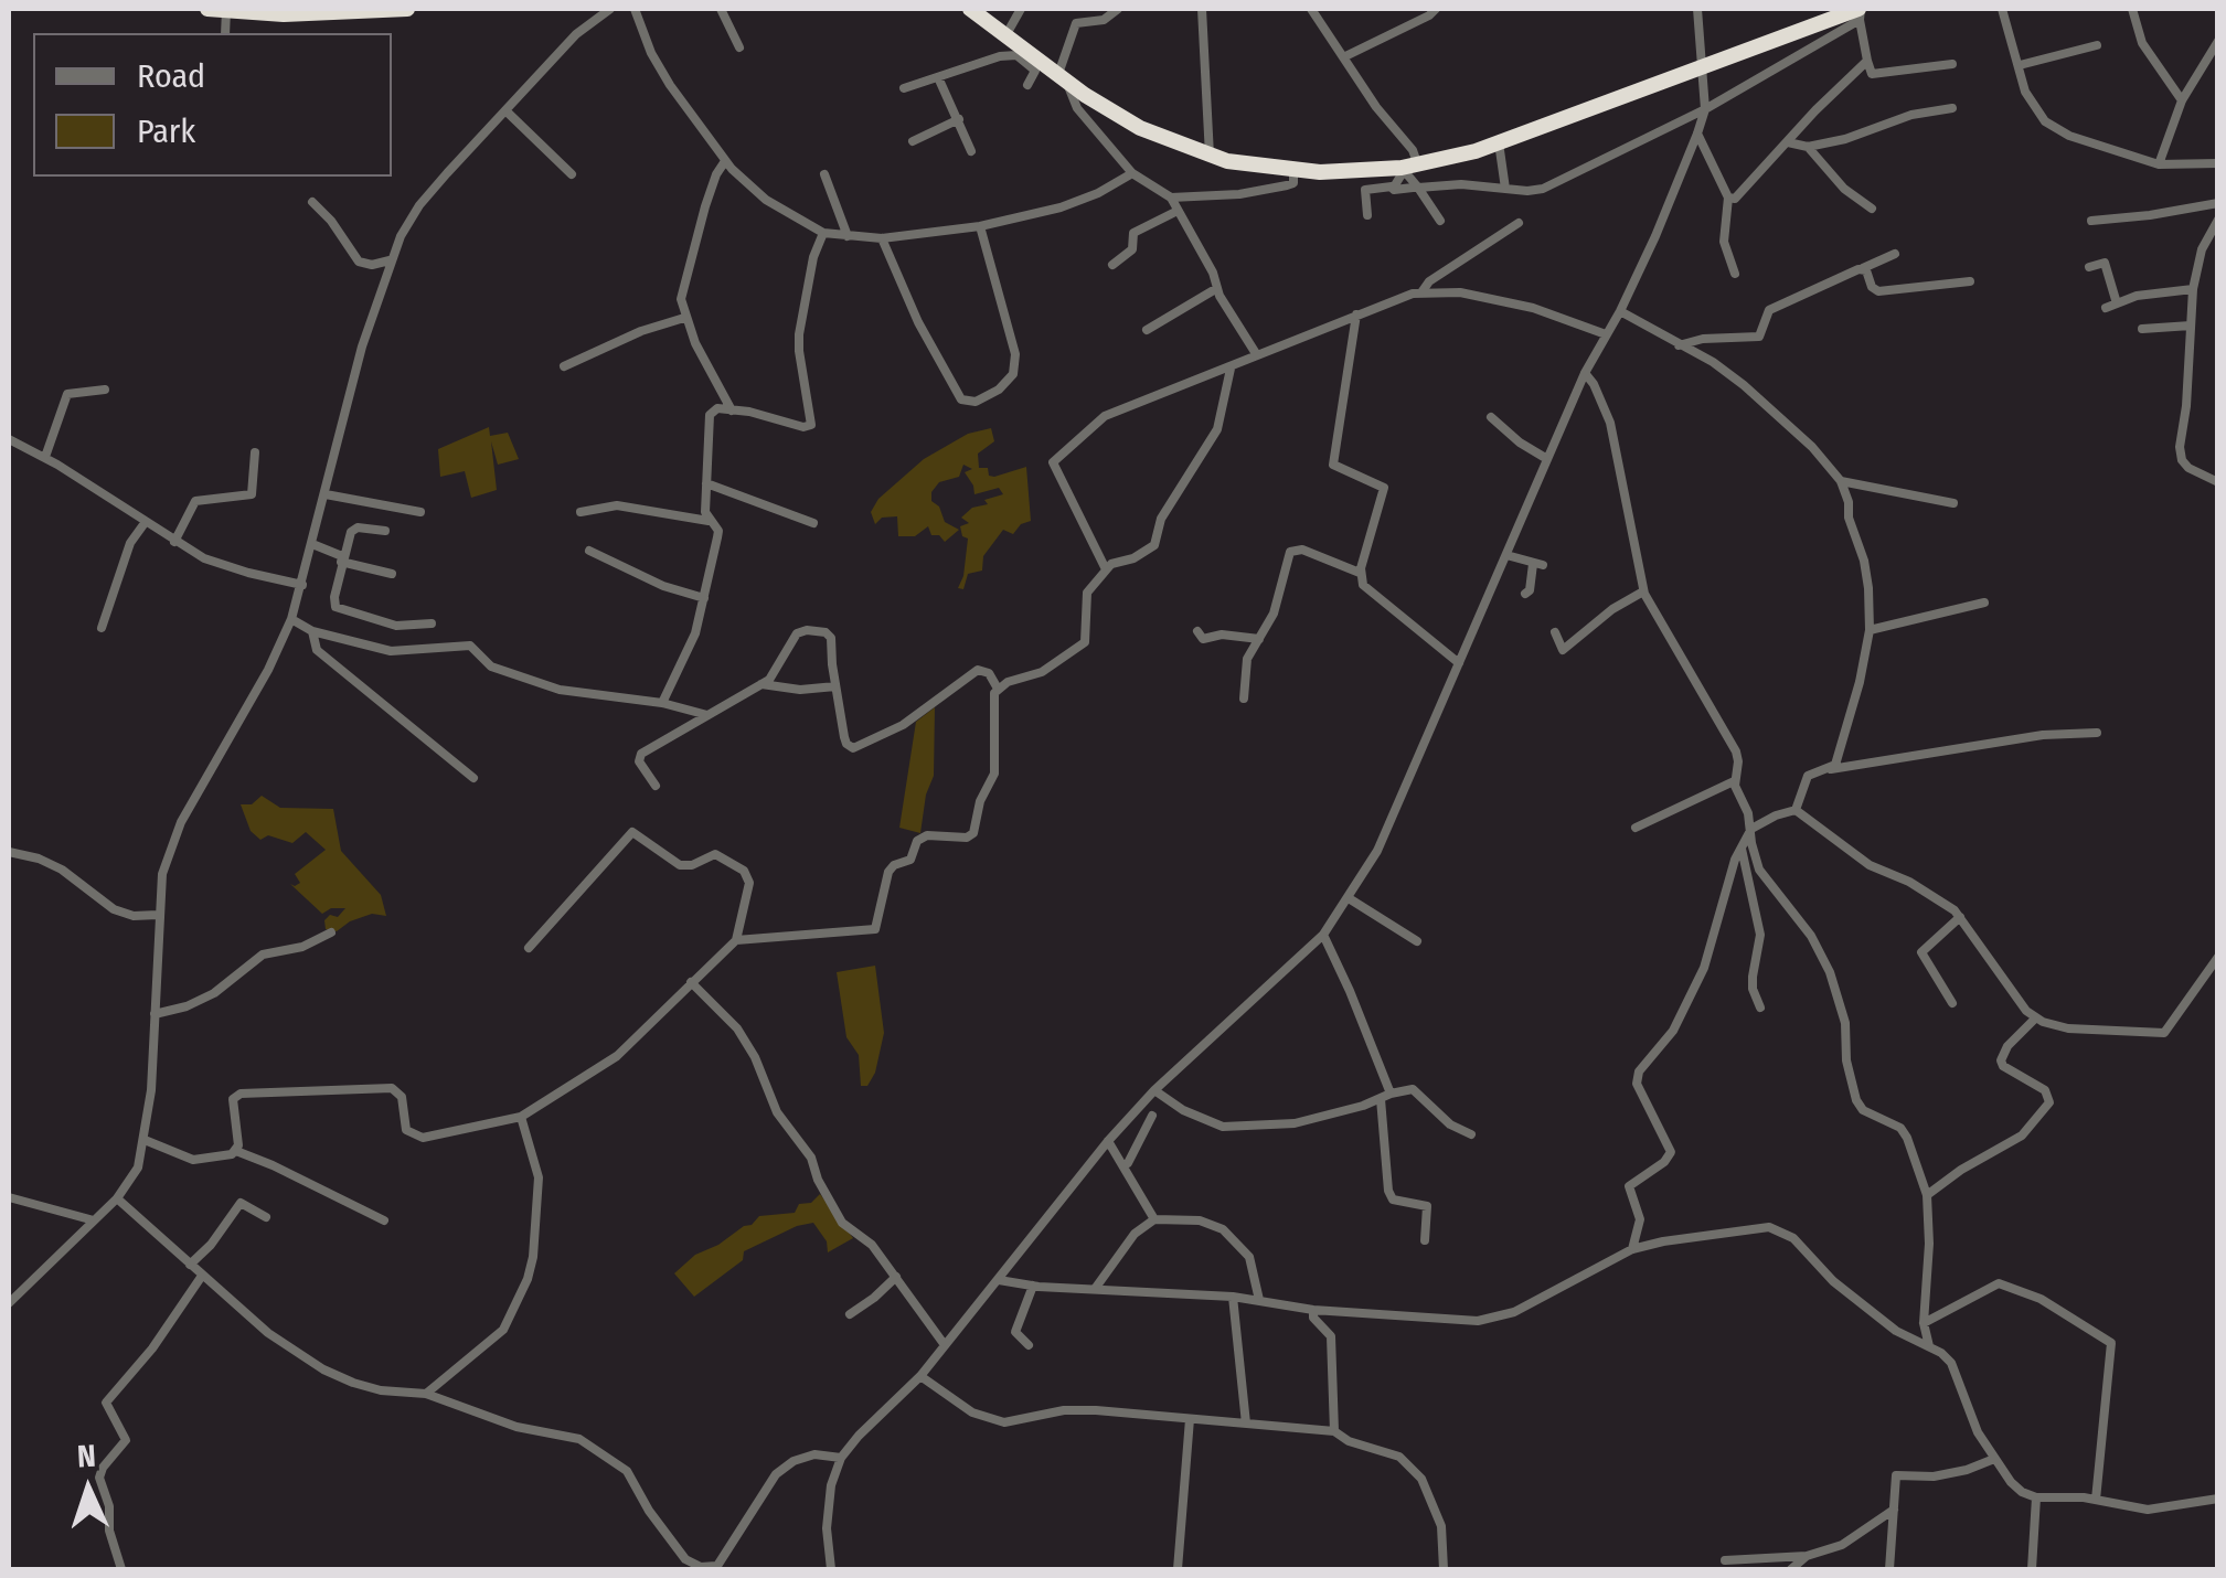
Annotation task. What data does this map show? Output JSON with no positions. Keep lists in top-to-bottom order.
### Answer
{
  "legend": ["Road", "Park"],
  "north": "top"
}
